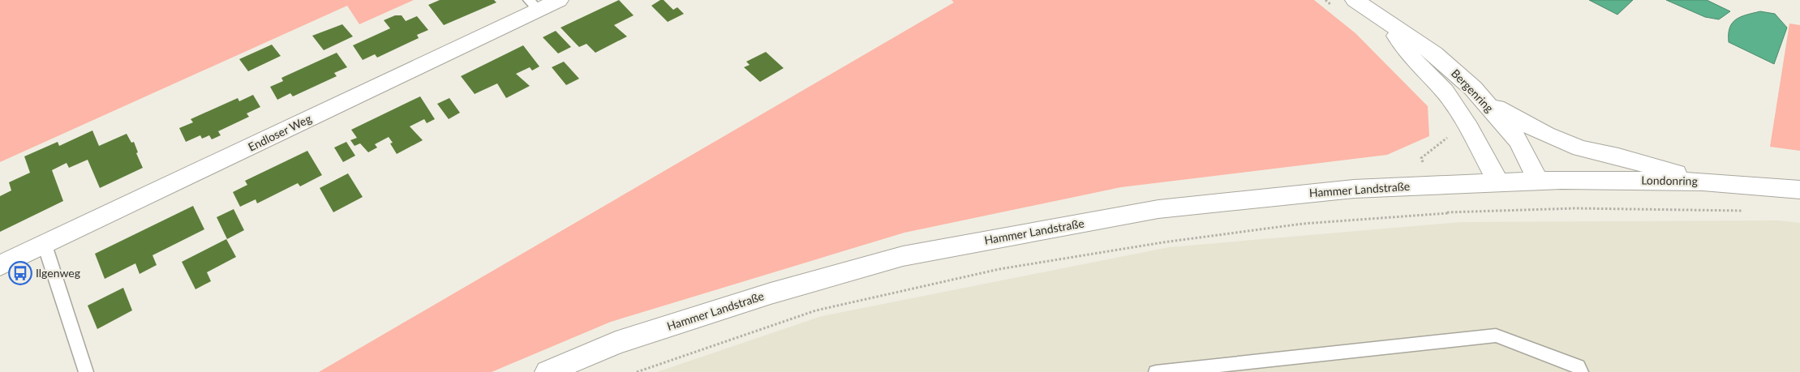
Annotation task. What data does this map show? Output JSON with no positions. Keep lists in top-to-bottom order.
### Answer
{
  "streets": {
    "main road": [
      "Bergenring",
      "Endloser Weg",
      "Londonring",
      "Hammer Landstraße"
    ]
  },
  "crossings": [
    ["Bergenring", "Londonring"],
    ["Bergenring", "Hammer Landstraße"],
    ["Londonring", "Hammer Landstraße"]
  ],
  "places": {
    "bus stop": ["Ilgenweg"]
  }
}
